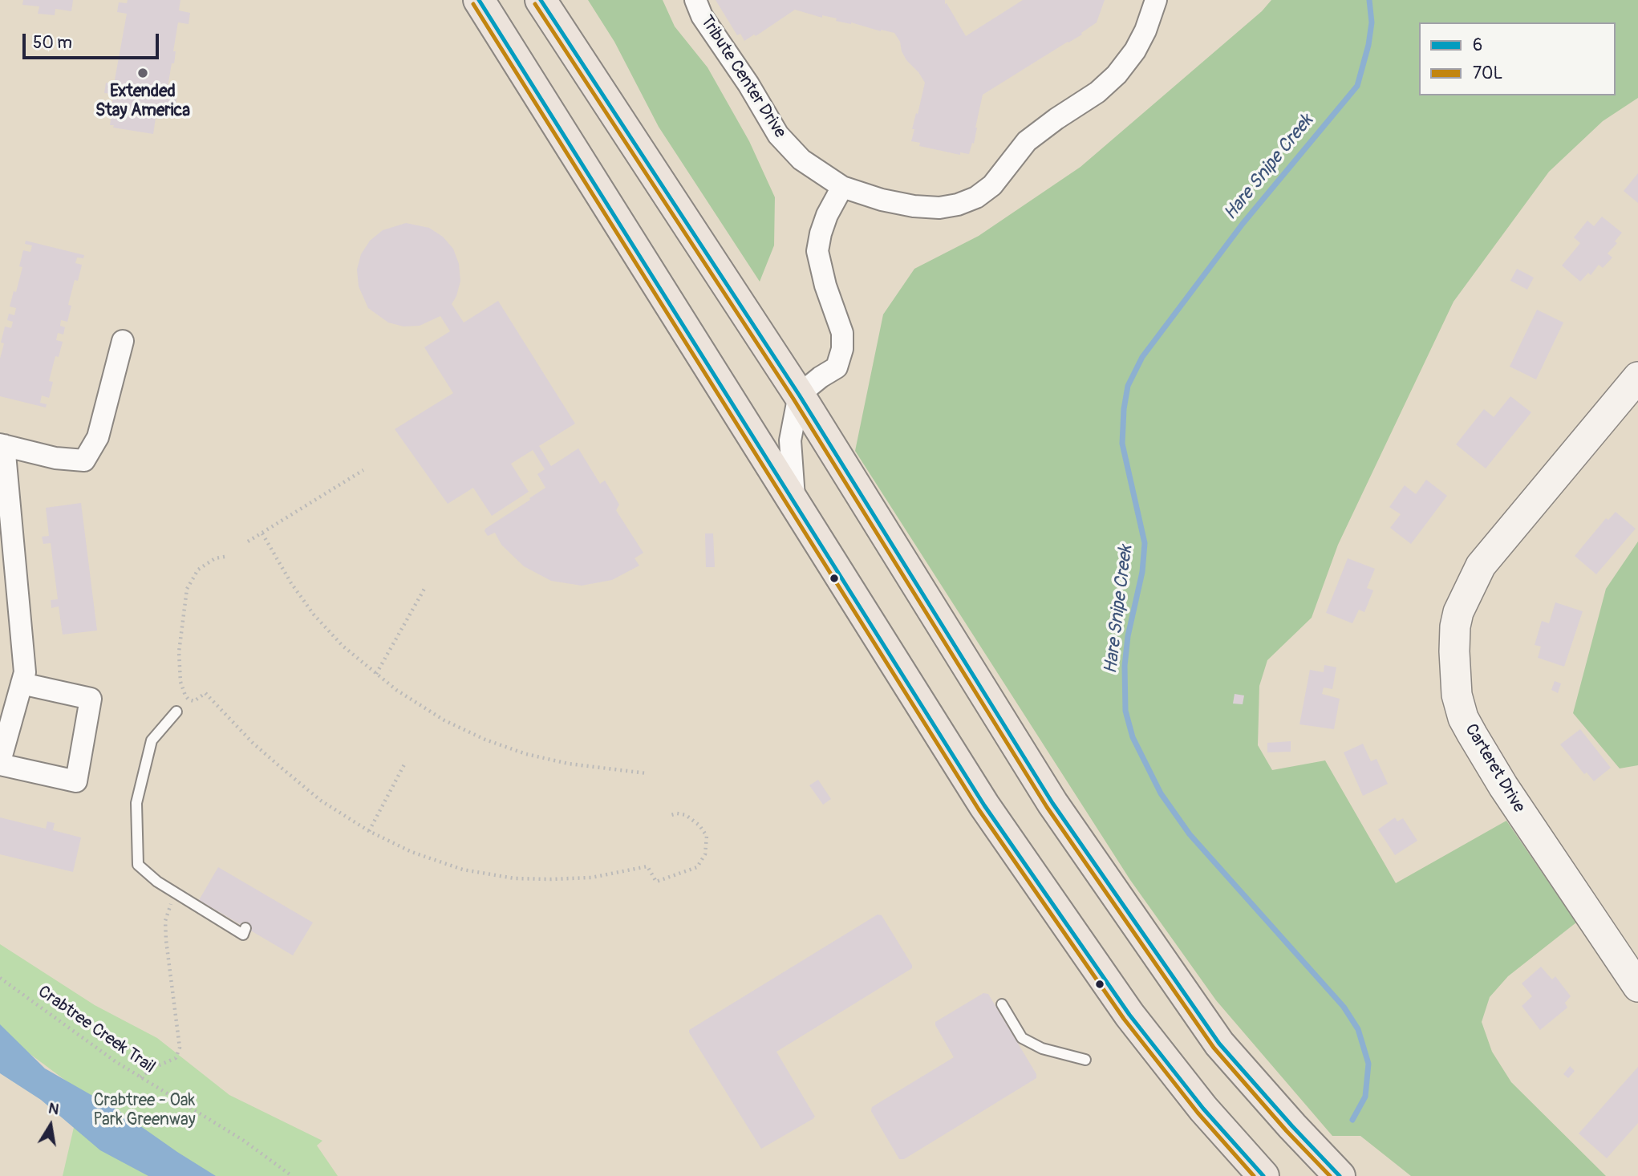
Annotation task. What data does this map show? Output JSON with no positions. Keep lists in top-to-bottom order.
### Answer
{
  "streets": {
    "street": ["Tribute Center Drive", "Carteret Drive"],
    "path": ["Crabtree Creek Trail"]
  },
  "water": ["Hare Snipe Creek"],
  "parks": ["Crabtree - Oak Park Greenway"],
  "places": ["Extended Stay America"],
  "lines": ["transit line 6", "transit line 70L"],
  "legend": ["6", "70L"],
  "scale_bar": "50 m",
  "north": "top"
}
